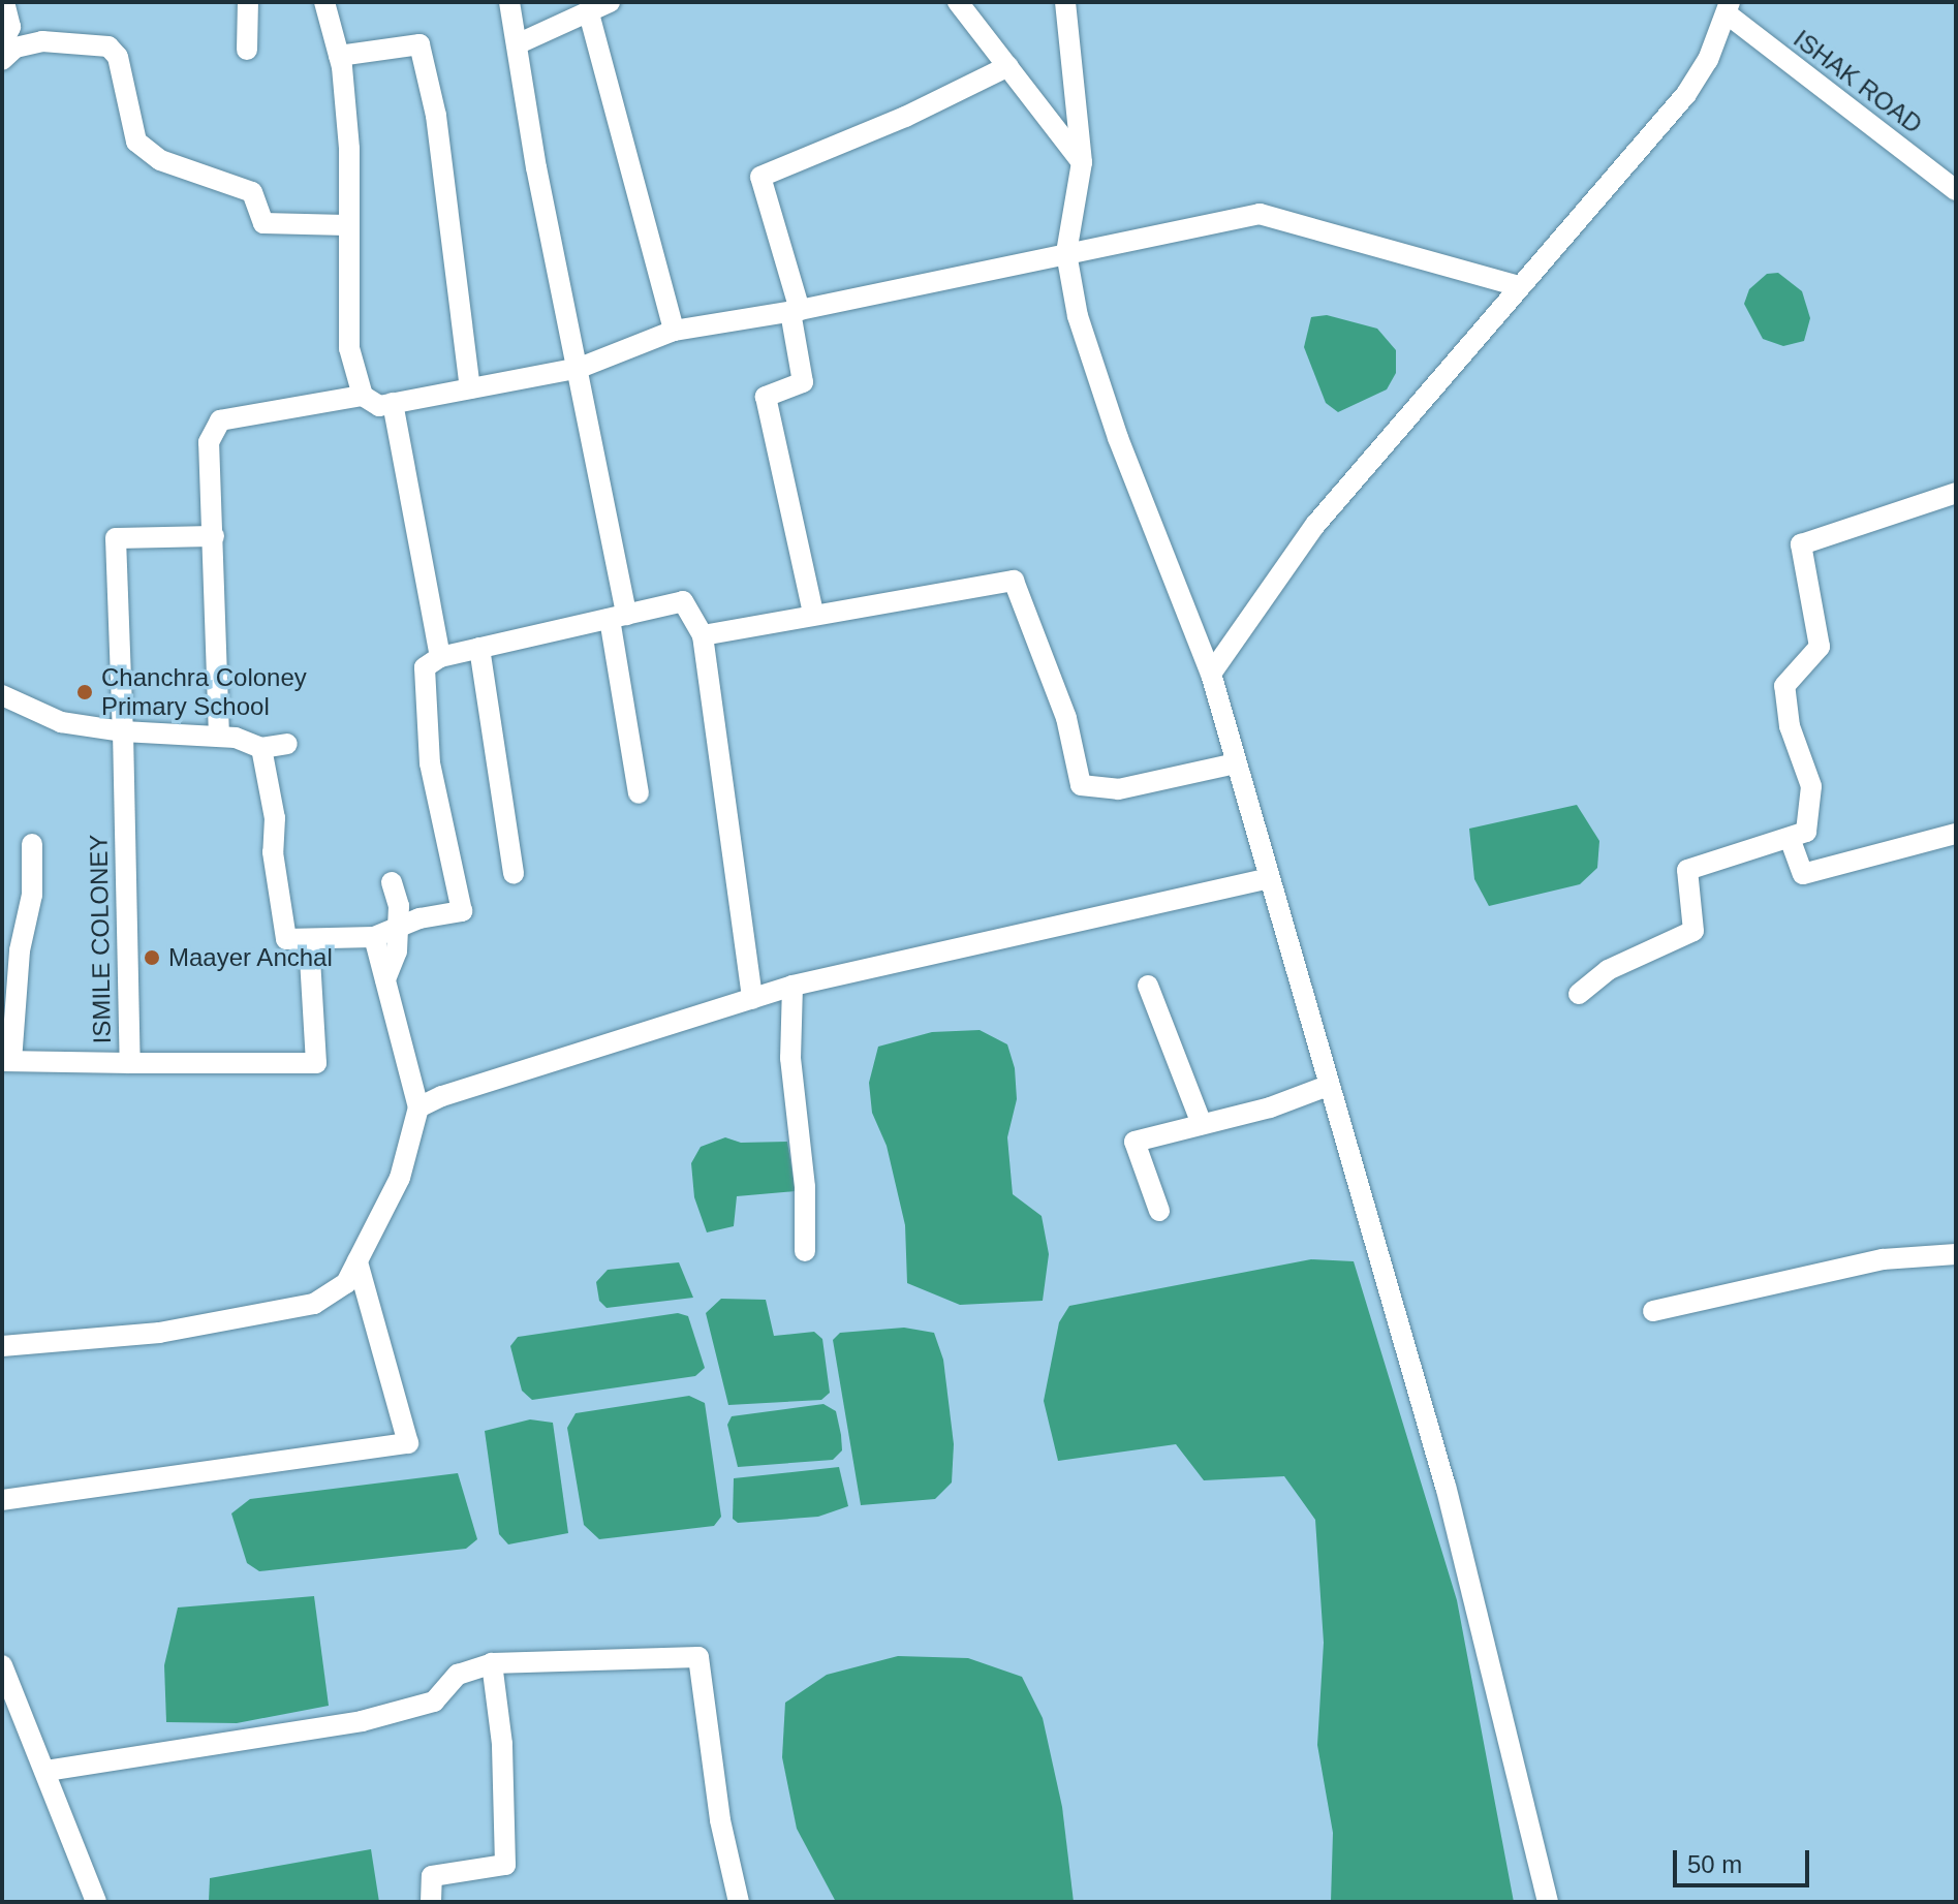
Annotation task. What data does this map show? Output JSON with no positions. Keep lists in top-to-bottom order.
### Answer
{
  "streets": {
    "street": ["ISHAK ROAD", "ISMILE COLONEY"]
  },
  "places": ["Chanchra Coloney Primary School", "Maayer Anchal"],
  "scale_bar": "50 m"
}
